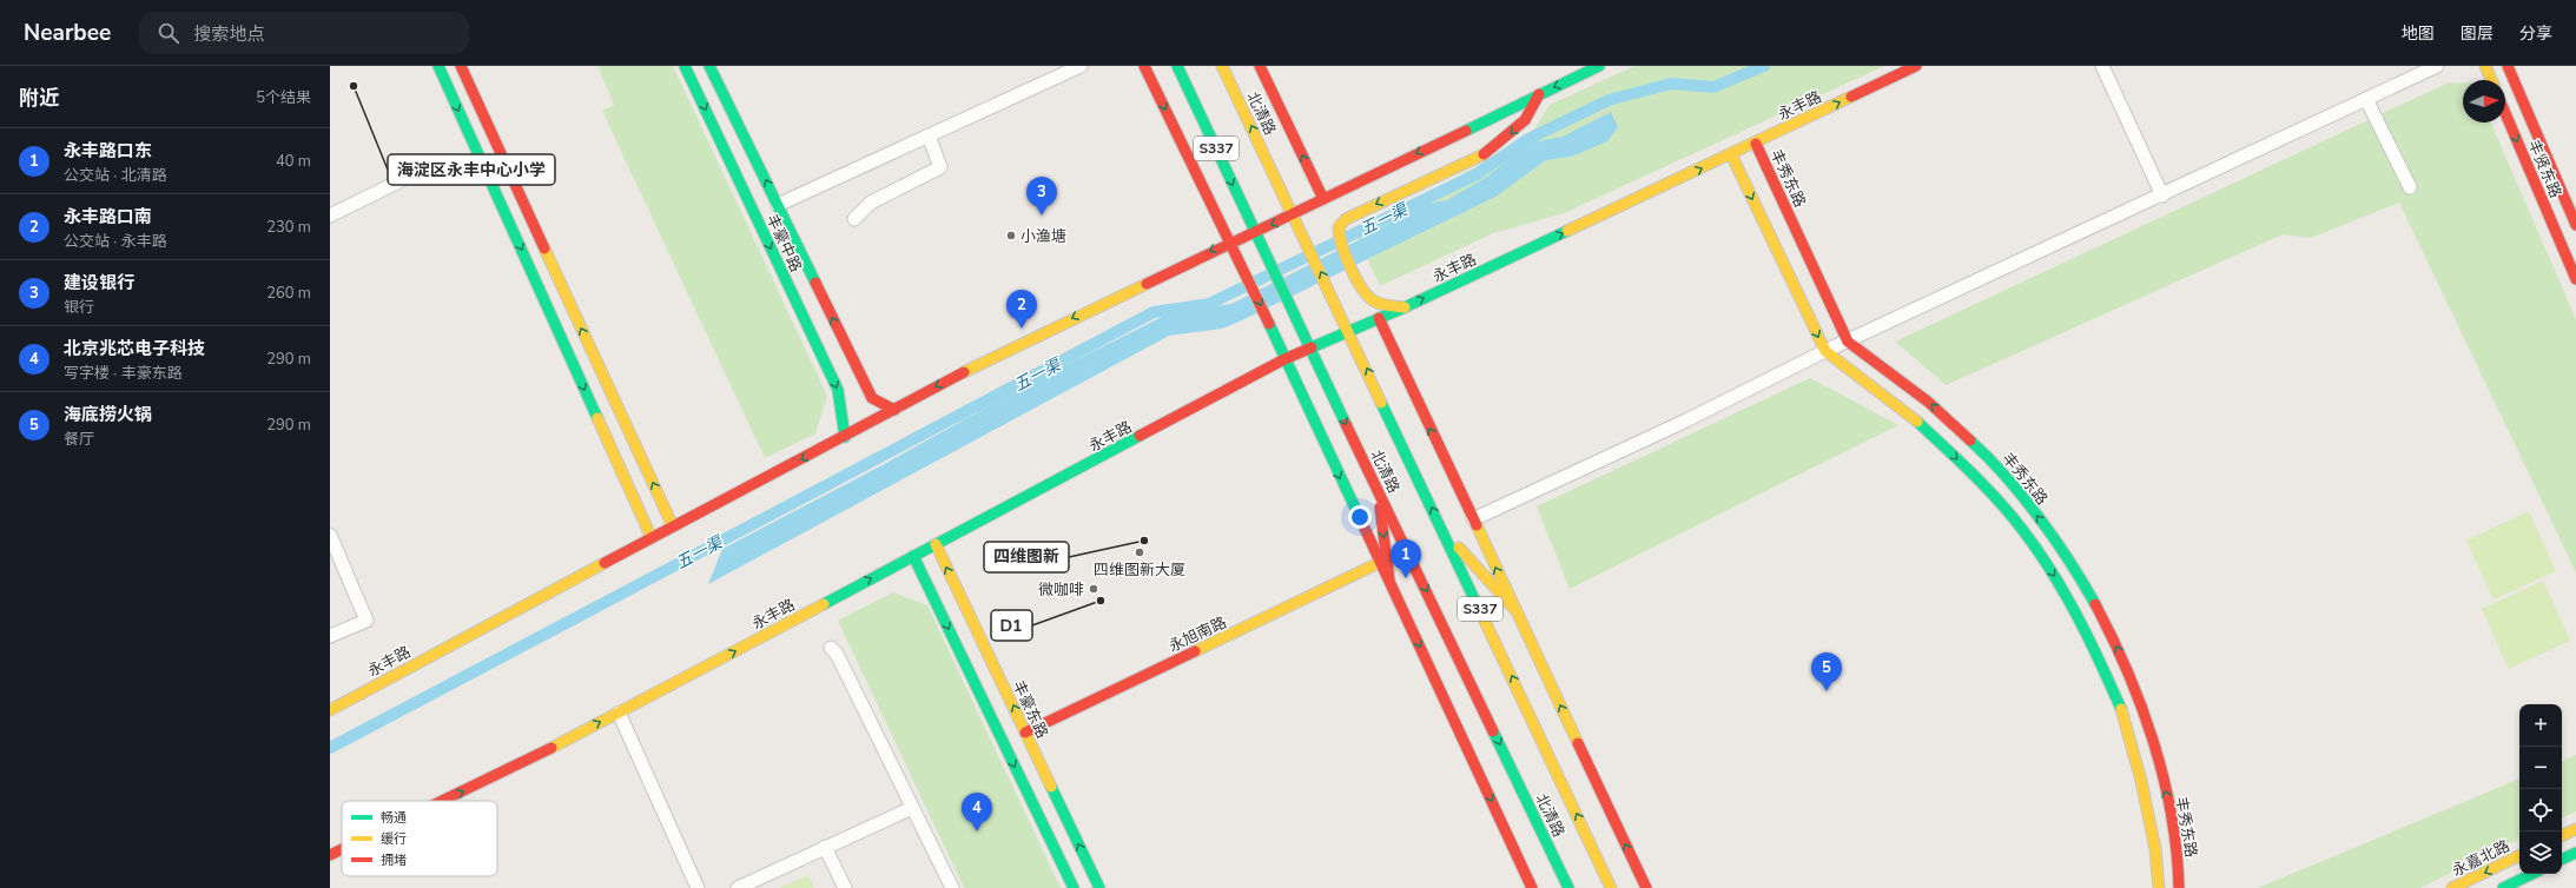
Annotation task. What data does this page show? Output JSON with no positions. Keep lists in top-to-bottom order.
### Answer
{
  "streets": {
    "street": [
      "永丰路",
      "北清路",
      "S337",
      "丰贤东路",
      "丰秀东路",
      "丰豪中路",
      "永旭南路",
      "丰豪东路",
      "永嘉北路"
    ]
  },
  "crossings": [
    ["永丰路", "北清路"],
    ["永丰路", "丰秀东路"],
    ["永丰路", "丰豪中路"],
    ["永丰路", "丰豪东路"],
    ["永旭南路", "丰豪东路"]
  ],
  "water": ["五一渠"],
  "places": [
    "海淀区永丰中心小学",
    "小渔塘",
    "四维图新",
    "四维图新大厦",
    "微咖啡",
    "D1"
  ],
  "legend": ["畅通", "缓行", "拥堵"],
  "north": "right",
  "page": {
    "header": "Nearbee",
    "search": "搜索地点",
    "nav": ["地图", "图层", "分享"],
    "heading": ["附近", "5个结果"],
    "list": [
      {
        "mark": "1",
        "name": "永丰路口东",
        "note": "公交站 · 北清路",
        "value": "40 m"
      },
      {
        "mark": "2",
        "name": "永丰路口南",
        "note": "公交站 · 永丰路",
        "value": "230 m"
      },
      {
        "mark": "3",
        "name": "建设银行",
        "note": "银行",
        "value": "260 m"
      },
      {
        "mark": "4",
        "name": "北京兆芯电子科技",
        "note": "写字楼 · 丰豪东路",
        "value": "290 m"
      },
      {
        "mark": "5",
        "name": "海底捞火锅",
        "note": "餐厅",
        "value": "290 m"
      }
    ],
    "pins": [
      "3",
      "2",
      "1",
      "5",
      "4"
    ],
    "map_buttons": ["+", "−"]
  }
}
